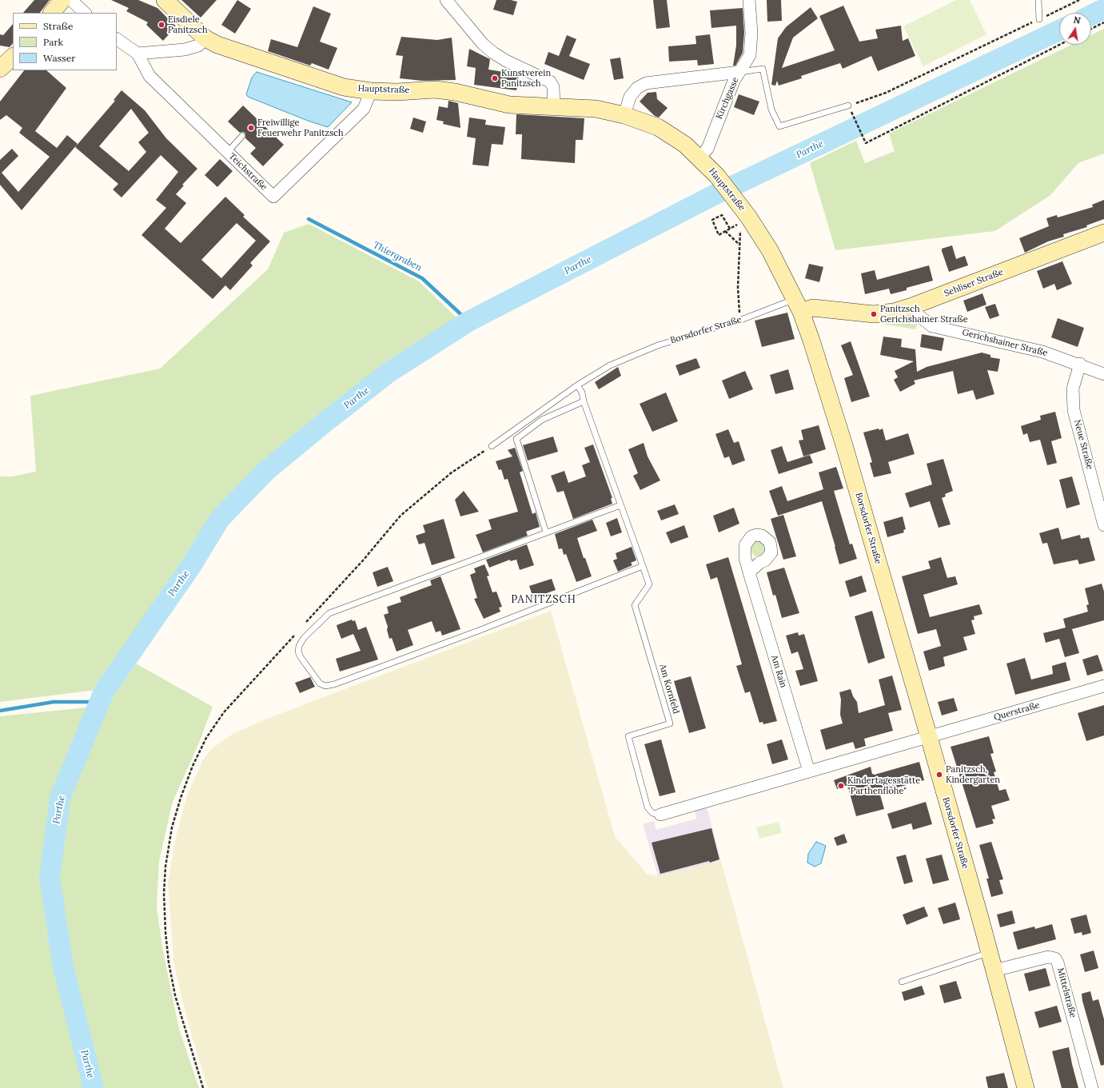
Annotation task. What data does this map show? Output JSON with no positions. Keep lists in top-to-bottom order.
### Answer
{
  "streets": {
    "street": [
      "Hauptstraße",
      "Kirchgasse",
      "Teichstraße",
      "Sehliser Straße",
      "Borsdorfer Straße",
      "Gerichshainer Straße",
      "Neue Straße",
      "Am Rain",
      "Querstraße",
      "Mittelstraße"
    ],
    "lane": ["Am Kornfeld"]
  },
  "crossings": [
    ["Hauptstraße", "Kirchgasse"],
    ["Hauptstraße", "Teichstraße"],
    ["Hauptstraße", "Sehliser Straße"],
    ["Hauptstraße", "Borsdorfer Straße"],
    ["Sehliser Straße", "Borsdorfer Straße"],
    ["Sehliser Straße", "Gerichshainer Straße"],
    ["Borsdorfer Straße", "Querstraße"],
    ["Borsdorfer Straße", "Mittelstraße"],
    ["Gerichshainer Straße", "Neue Straße"]
  ],
  "districts": ["PANITZSCH"],
  "water": ["Parthe", "Thiergraben"],
  "places": [
    "Eisdiele Panitzsch",
    "Kunstverein Panitzsch",
    "Freiwillige Feuerwehr Panitzsch",
    "Panitzsch Gerichshainer Straße",
    "Panitzsch, Kindergarten",
    "Kindertagesstätte \"Parthenflöhe\""
  ],
  "legend": ["Straße", "Park", "Wasser"],
  "north": "top"
}
